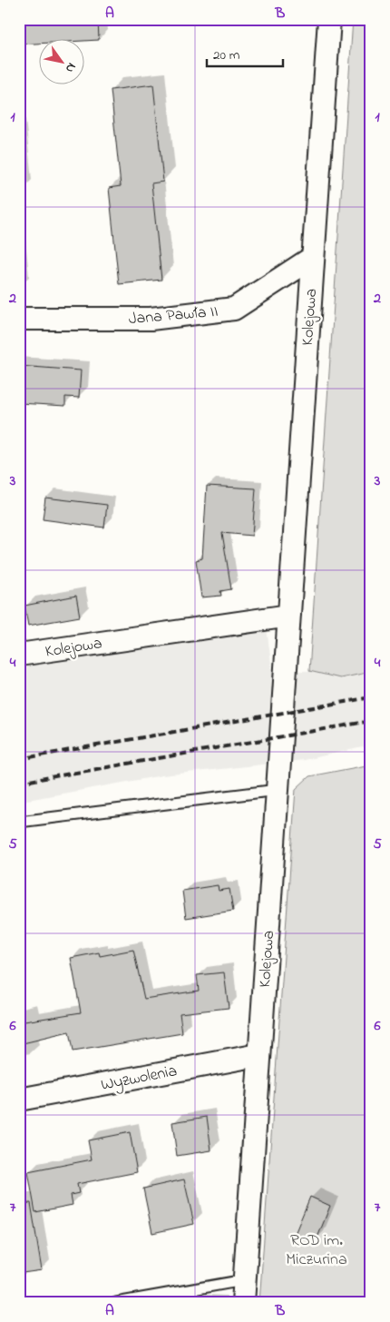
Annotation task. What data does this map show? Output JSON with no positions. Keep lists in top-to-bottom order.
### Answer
{
  "streets": {
    "street": ["Jana Pawła II", "Kolejowa", "Wyzwolenia"]
  },
  "crossings": [
    ["Jana Pawła II", "Kolejowa"],
    ["Kolejowa", "Wyzwolenia"]
  ],
  "parks": ["ROD im. Miczurina"],
  "scale_bar": "20 m",
  "north": "bottom right",
  "grid": {
    "columns": ["A", "B"],
    "rows": [
      "1",
      "2",
      "3",
      "4",
      "5",
      "6",
      "7"
    ]
  }
}
